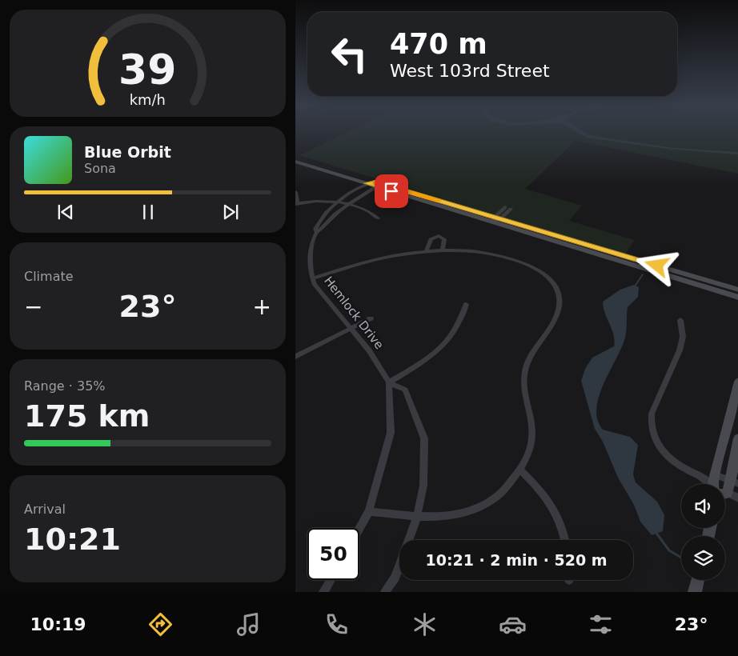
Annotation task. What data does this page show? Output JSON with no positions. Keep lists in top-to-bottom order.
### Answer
{
  "streets": {
    "street": ["Hemlock Drive"]
  },
  "page": {
    "turn": ["470 m", "West 103rd Street"],
    "song": ["Blue Orbit", "Sona"],
    "tile": [
      "Climate",
      ["Range · 35%", "175 km"],
      ["Arrival", "10:21"]
    ],
    "heat": ["−", "23°", "+"],
    "limit": "50",
    "trip": "10:21 · 2 min · 520 m",
    "tabs": ["10:19", "23°"],
    "gauge": ["39", "km/h"]
  }
}
